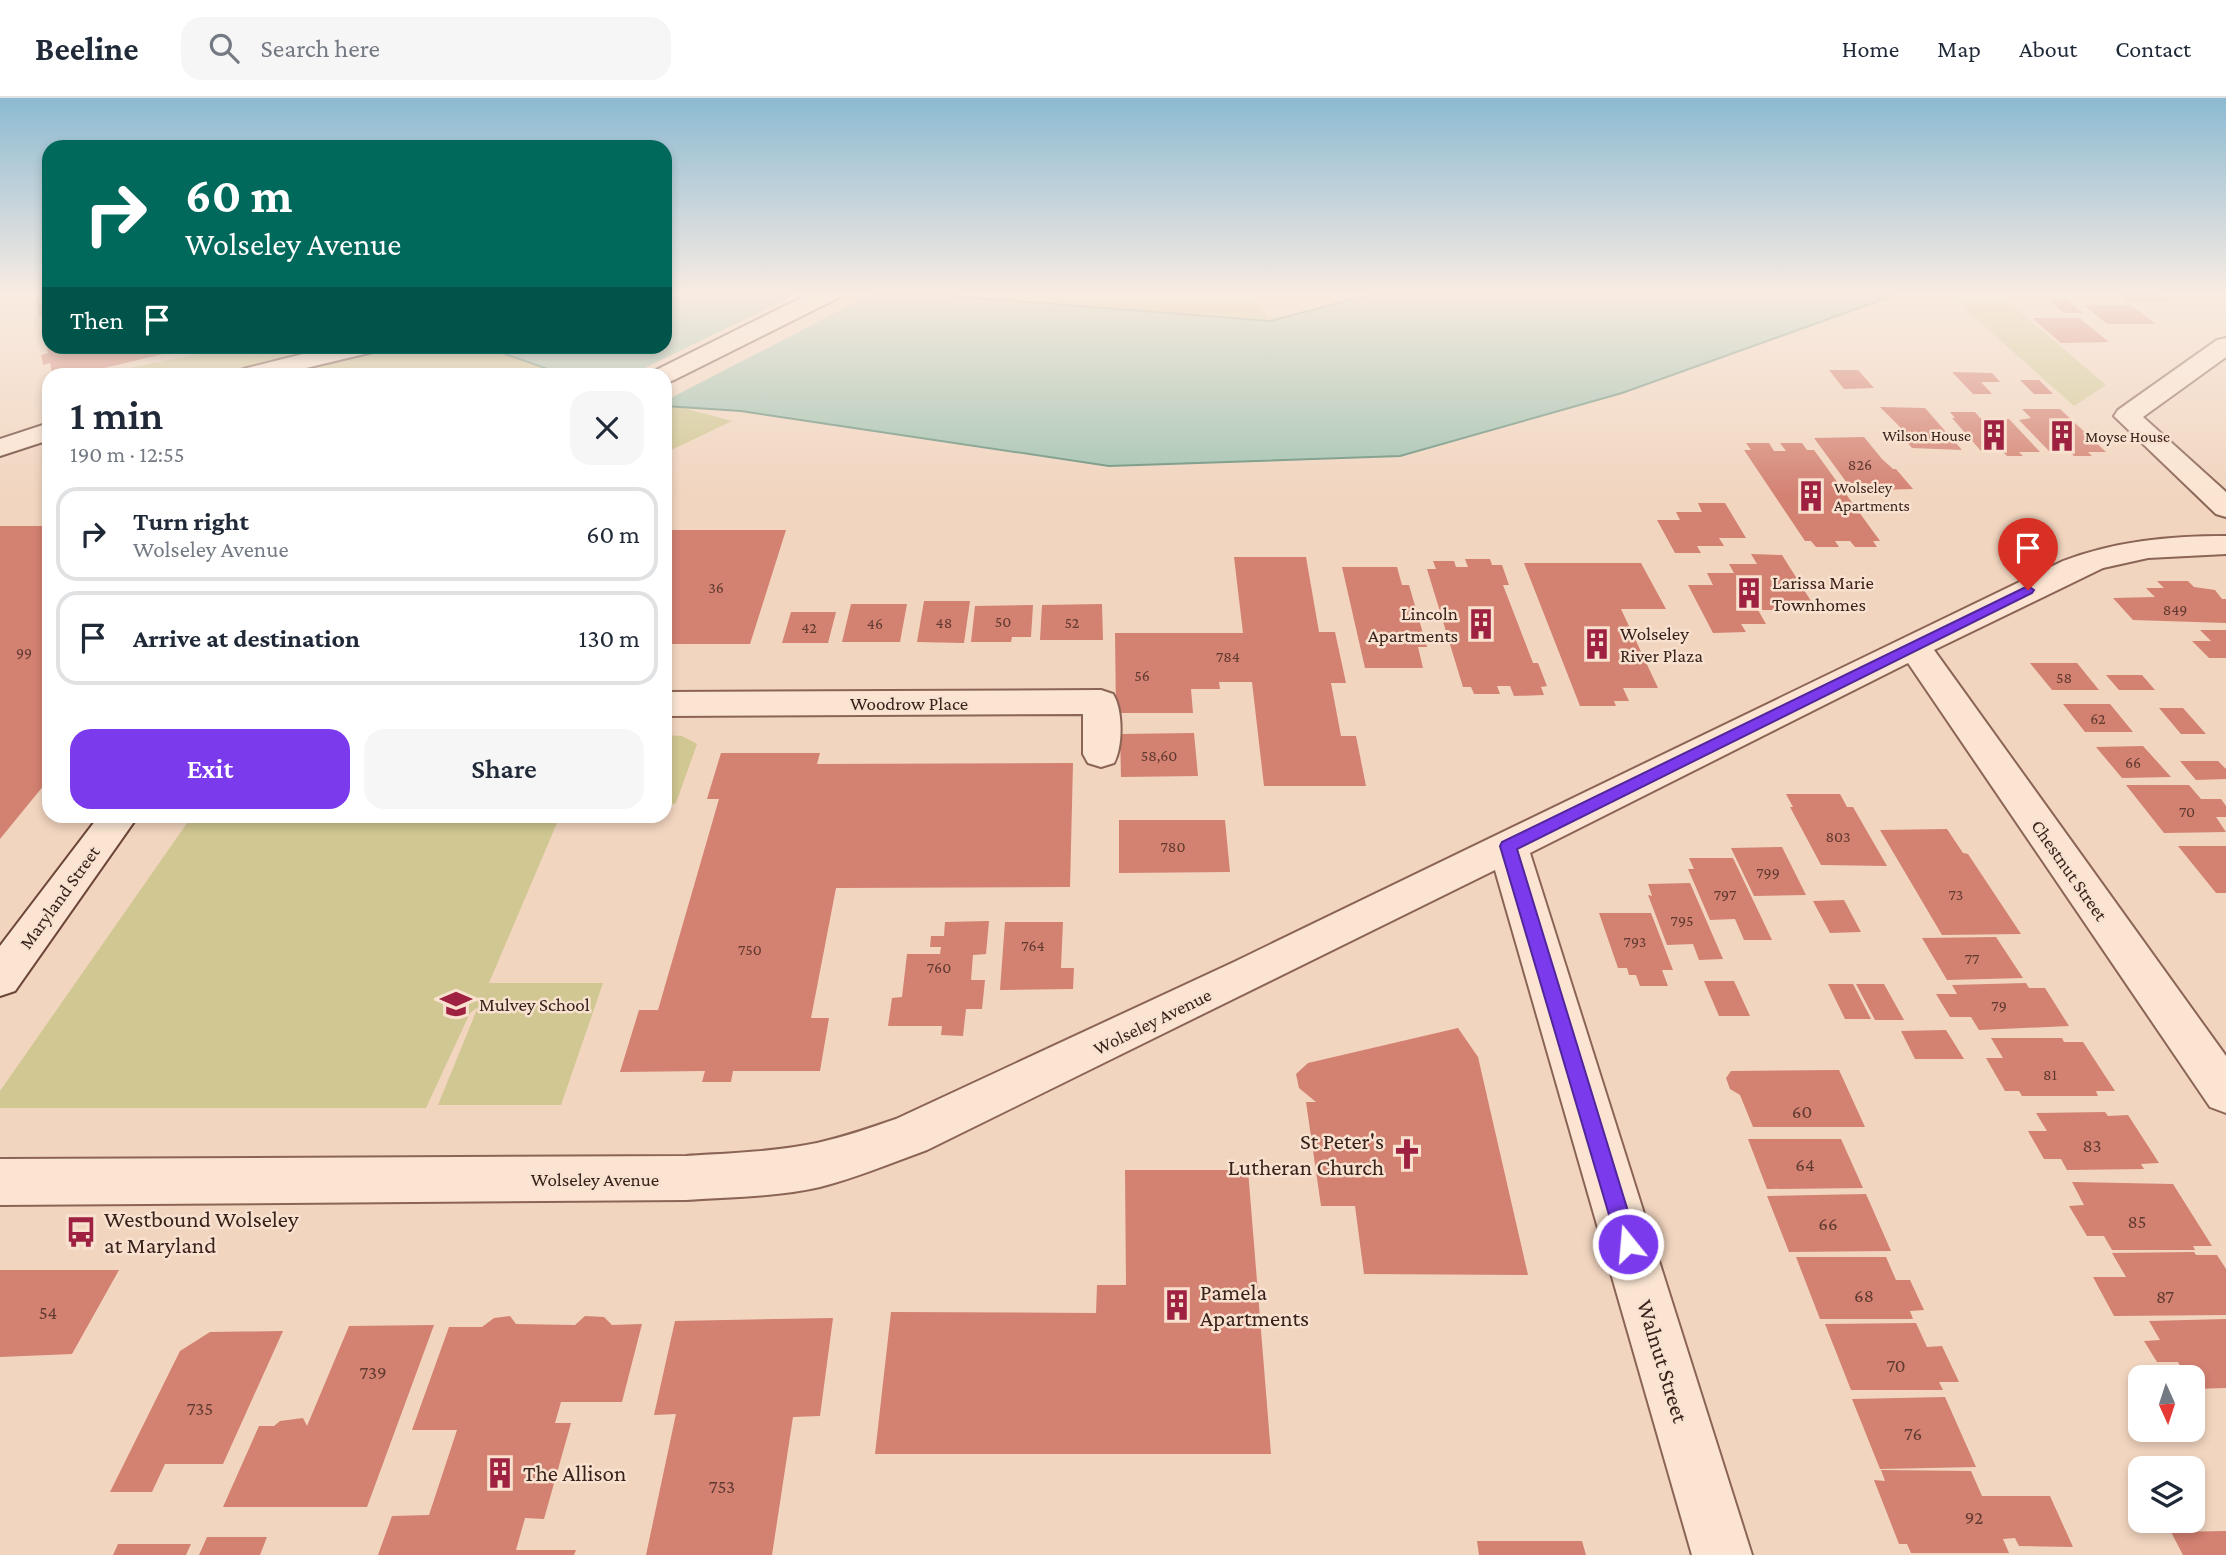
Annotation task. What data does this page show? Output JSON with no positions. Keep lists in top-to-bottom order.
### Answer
{
  "streets": {
    "street": [
      "Woodrow Place",
      "Chestnut Street",
      "Maryland Street",
      "Wolseley Avenue",
      "Walnut Street"
    ]
  },
  "crossings": [
    ["Chestnut Street", "Wolseley Avenue"],
    ["Wolseley Avenue", "Walnut Street"]
  ],
  "places": {
    "building": [
      "Wilson House",
      "Moyse House",
      "Wolseley Apartments",
      "Larissa Marie Townhomes",
      "Lincoln Apartments",
      "Wolseley River Plaza",
      "Pamela Apartments",
      "The Allison"
    ],
    "school or university": ["Mulvey School"],
    "church": ["St Peter's Lutheran Church"],
    "bus stop": ["Westbound Wolseley at Maryland"]
  },
  "house_numbers": [
    "826",
    "36",
    "849",
    "50",
    "48",
    "52",
    "46",
    "42",
    "99",
    "784",
    "56",
    "58",
    "62",
    "58,60",
    "66",
    "70",
    "803",
    "780",
    "799",
    "797",
    "73",
    "795",
    "793",
    "764",
    "750",
    "77",
    "760",
    "79",
    "81",
    "60",
    "83",
    "64",
    "85",
    "66",
    "68",
    "87",
    "54",
    "70",
    "739",
    "735",
    "76",
    "753",
    "92"
  ],
  "north": "bottom",
  "page": {
    "header": "Beeline",
    "search": "Search here",
    "nav": [
      "Home",
      "Map",
      "About",
      "Contact"
    ],
    "turn": ["60 m", "Wolseley Avenue"],
    "then": "Then",
    "heading": ["1 min", "190 m · 12:55"],
    "list": [
      {
        "name": "Turn right",
        "note": "Wolseley Avenue",
        "value": "60 m"
      },
      {
        "name": "Arrive at destination",
        "value": "130 m"
      }
    ],
    "buttons": ["Exit", "Share"]
  }
}
